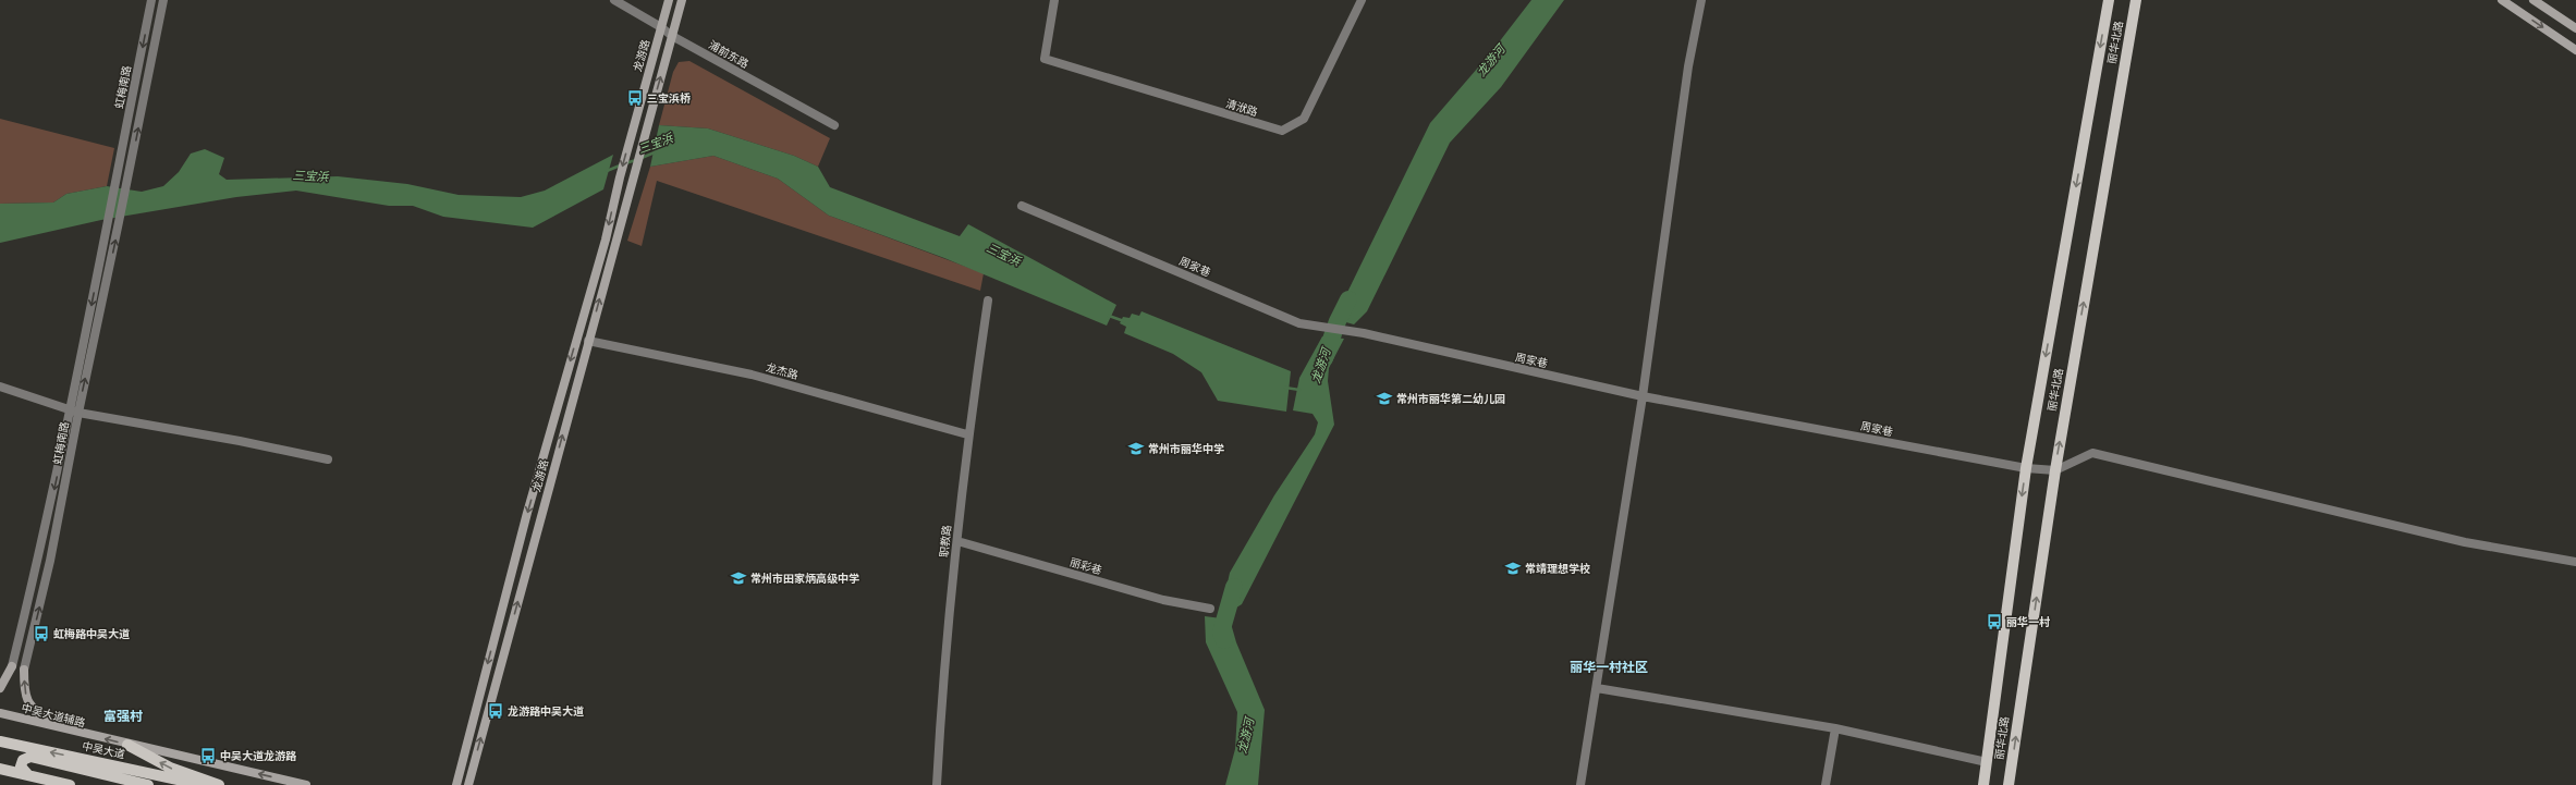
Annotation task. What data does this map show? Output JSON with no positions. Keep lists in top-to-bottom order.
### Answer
{
  "streets": {
    "main road": [
      "丽华北路",
      "龙游路",
      "中吴大道辅路",
      "中吴大道"
    ],
    "street": [
      "浦前东路",
      "虹梅南路",
      "清洑路",
      "周家巷",
      "龙杰路",
      "职教路",
      "丽彩巷"
    ]
  },
  "crossings": [
    ["丽华北路", "周家巷"],
    ["浦前东路", "龙游路"],
    ["龙游路", "龙杰路"],
    ["龙杰路", "职教路"],
    ["职教路", "丽彩巷"]
  ],
  "districts": ["丽华一村社区", "富强村"],
  "water": ["龙游河", "三宝浜"],
  "places": {
    "bus stop": [
      "三宝浜桥",
      "丽华一村",
      "虹梅路中吴大道",
      "龙游路中吴大道",
      "中吴大道龙游路"
    ],
    "school or university": [
      "常州市丽华第二幼儿园",
      "常州市丽华中学",
      "常靖理想学校",
      "常州市田家炳高级中学"
    ]
  }
}
